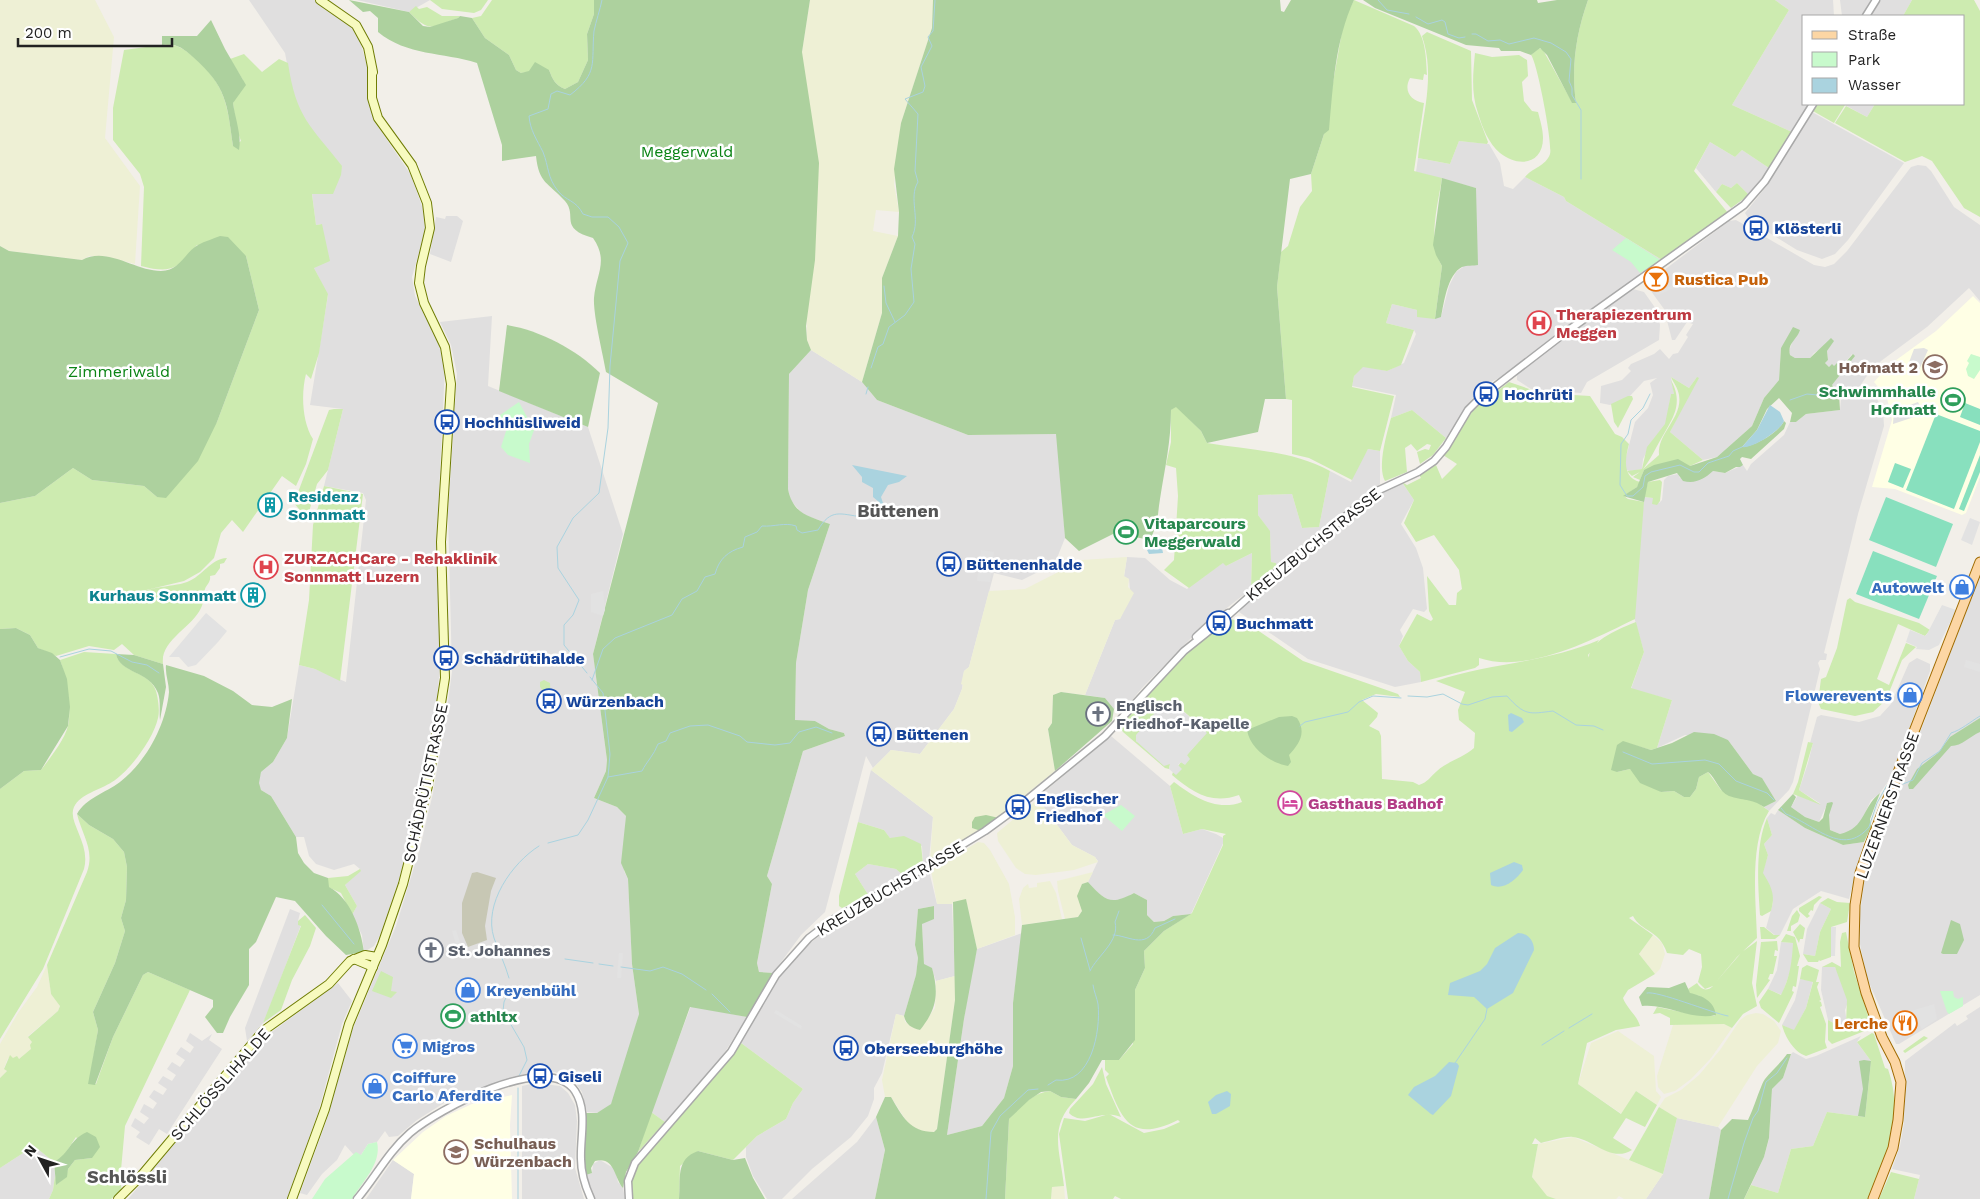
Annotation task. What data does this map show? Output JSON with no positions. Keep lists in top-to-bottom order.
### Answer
{
  "streets": {
    "main road": ["SCHÄDRÜTISTRASSE", "LUZERNERSTRASSE", "SCHLÖSSLIHALDE"],
    "street": ["KREUZBUCHSTRASSE"]
  },
  "districts": ["Büttenen", "Schlössli"],
  "parks": ["Meggerwald", "Zimmeriwald"],
  "places": {
    "bus stop": [
      "Klösterli",
      "Hochrüti",
      "Hochhüsliweid",
      "Büttenenhalde",
      "Buchmatt",
      "Schädrütihalde",
      "Würzenbach",
      "Büttenen",
      "Englischer Friedhof",
      "Oberseeburghöhe",
      "Giseli"
    ],
    "bar": ["Rustica Pub"],
    "hospital": ["Therapiezentrum Meggen", "ZURZACHCare - Rehaklinik Sonnmatt Luzern"],
    "school or university": ["Hofmatt 2", "Schulhaus Würzenbach"],
    "sports": ["Schwimmhalle Hofmatt", "Vitaparcours Meggerwald", "athltx"],
    "building": ["Residenz Sonnmatt", "Kurhaus Sonnmatt"],
    "shop": [
      "Autowelt",
      "Flowerevents",
      "Kreyenbühl",
      "Coiffure Carlo Aferdite"
    ],
    "church": ["Englisch Friedhof-Kapelle", "St. Johannes"],
    "hotel": ["Gasthaus Badhof"],
    "restaurant": ["Lerche"],
    "supermarket": ["Migros"]
  },
  "legend": ["Straße", "Park", "Wasser"],
  "scale_bar": "200 m",
  "north": "top left"
}
